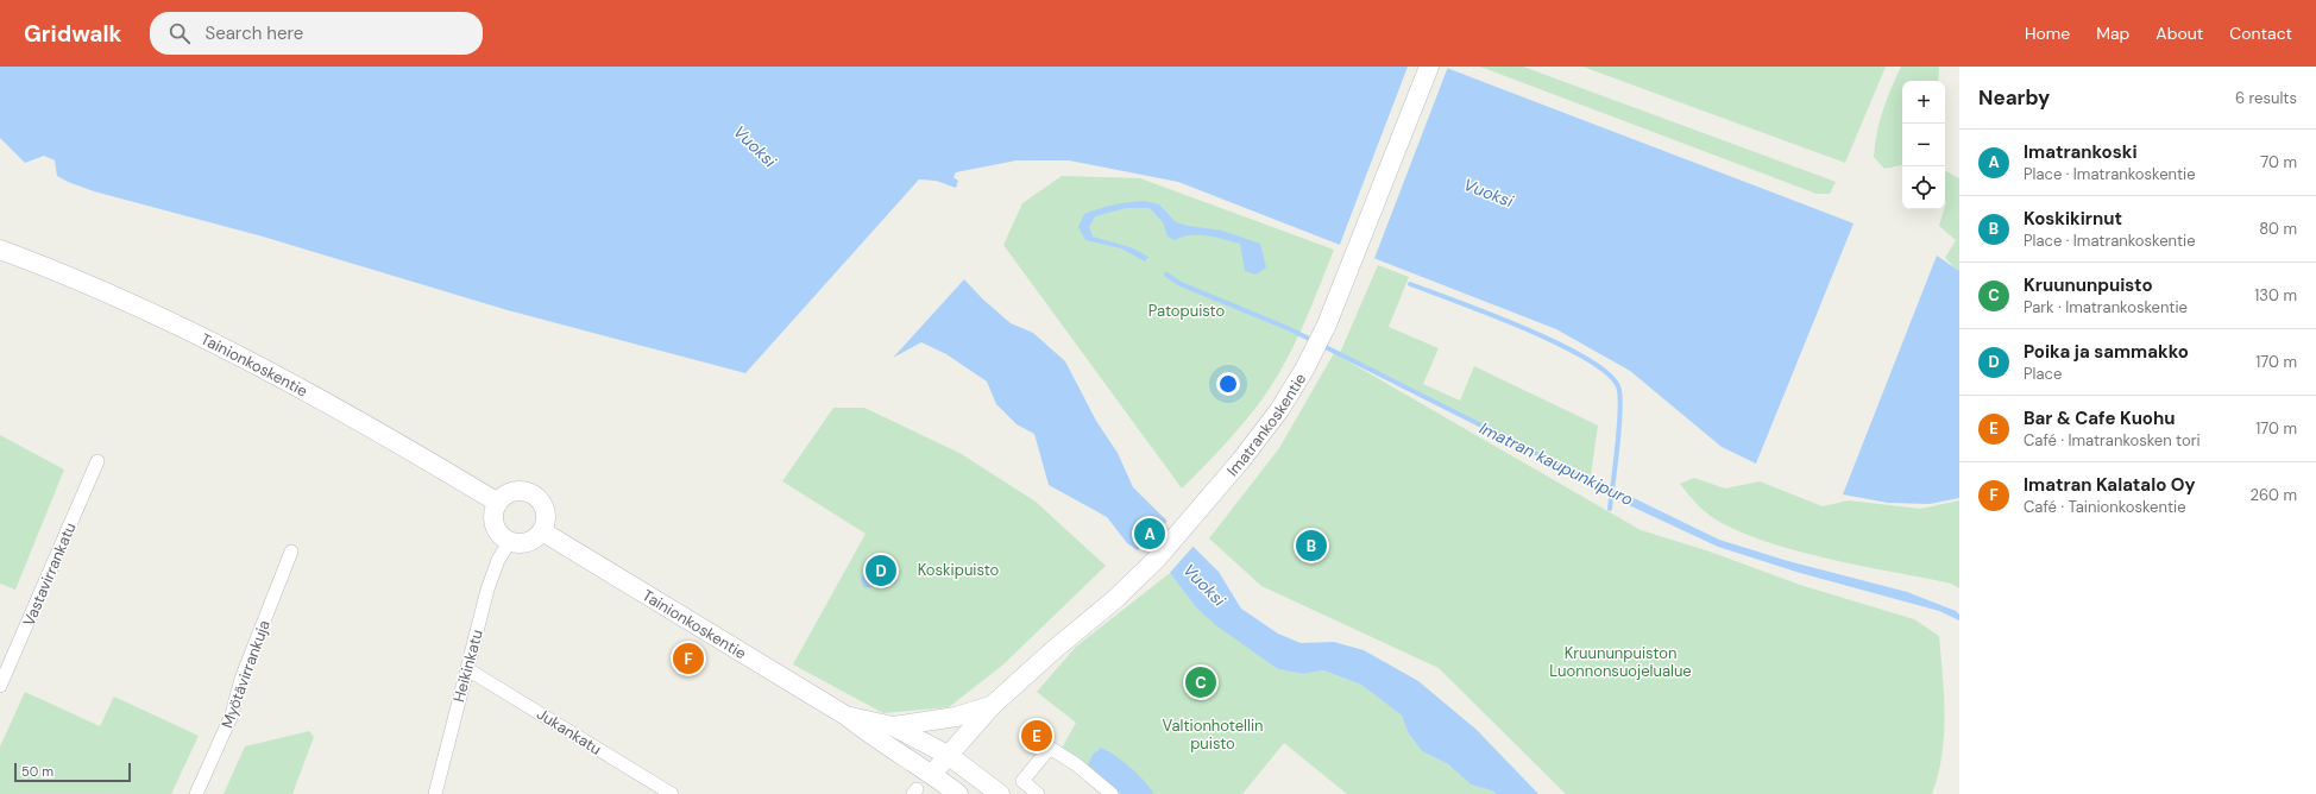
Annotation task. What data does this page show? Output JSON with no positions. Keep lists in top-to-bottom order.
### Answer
{
  "streets": {
    "main road": ["Tainionkoskentie", "Imatrankoskentie"],
    "street": [
      "Vastavirrankatu",
      "Heikinkatu",
      "Myötävirrankuja",
      "Jukankatu"
    ]
  },
  "crossings": [
    ["Tainionkoskentie", "Imatrankoskentie"],
    ["Tainionkoskentie", "Heikinkatu"],
    ["Heikinkatu", "Jukankatu"]
  ],
  "water": ["Vuoksi", "Imatran kaupunkipuro"],
  "parks": [
    "Patopuisto",
    "Koskipuisto",
    "Kruununpuiston Luonnonsuojelualue",
    "Valtionhotellin puisto"
  ],
  "scale_bar": "50 m",
  "page": {
    "header": "Gridwalk",
    "search": "Search here",
    "nav": [
      "Home",
      "Map",
      "About",
      "Contact"
    ],
    "heading": ["Nearby", "6 results"],
    "map_buttons": ["+", "−"],
    "list": [
      {
        "mark": "A",
        "name": "Imatrankoski",
        "note": "Place · Imatrankoskentie",
        "value": "70 m"
      },
      {
        "mark": "B",
        "name": "Koskikirnut",
        "note": "Place · Imatrankoskentie",
        "value": "80 m"
      },
      {
        "mark": "C",
        "name": "Kruununpuisto",
        "note": "Park · Imatrankoskentie",
        "value": "130 m"
      },
      {
        "mark": "D",
        "name": "Poika ja sammakko",
        "note": "Place",
        "value": "170 m"
      },
      {
        "mark": "E",
        "name": "Bar & Cafe Kuohu",
        "note": "Café · Imatrankosken tori",
        "value": "170 m"
      },
      {
        "mark": "F",
        "name": "Imatran Kalatalo Oy",
        "note": "Café · Tainionkoskentie",
        "value": "260 m"
      }
    ],
    "pins": [
      "A",
      "B",
      "D",
      "F",
      "C",
      "E"
    ],
    "scale": "50 m"
  }
}
